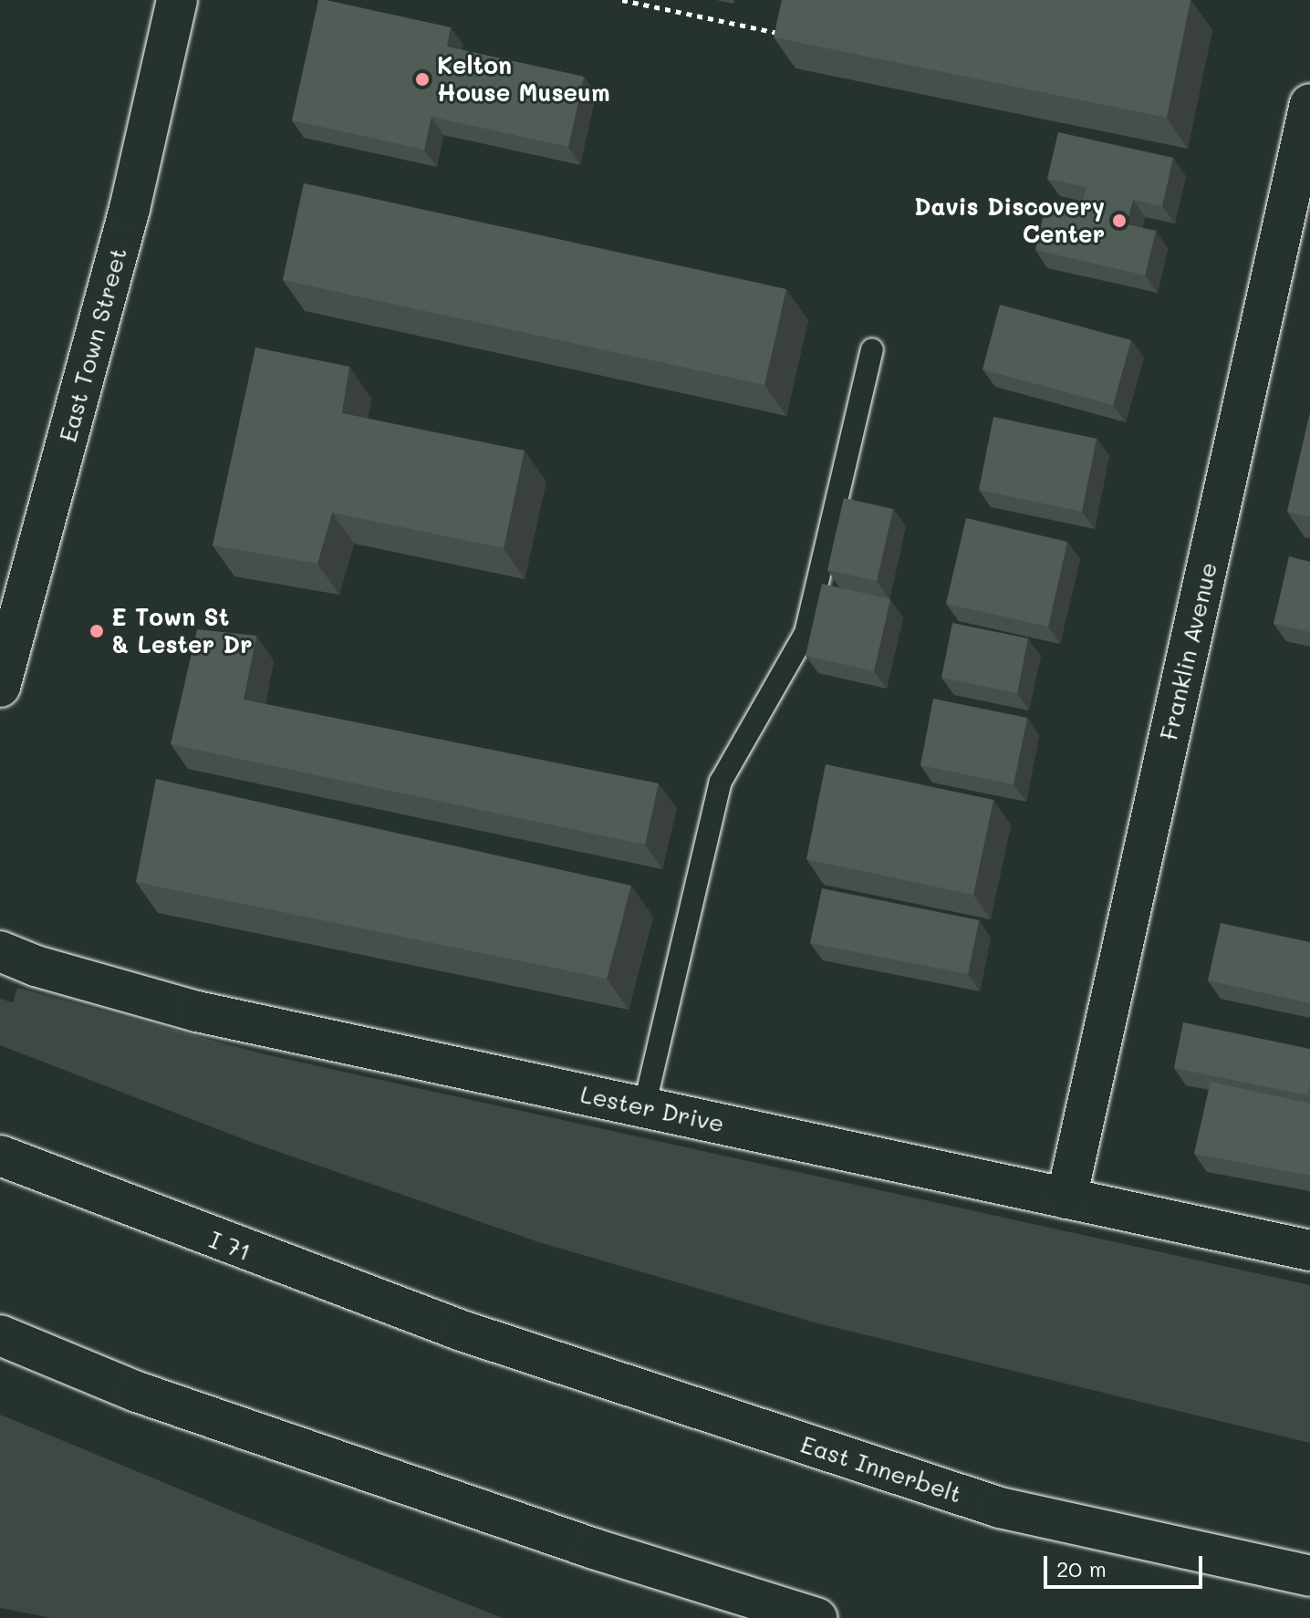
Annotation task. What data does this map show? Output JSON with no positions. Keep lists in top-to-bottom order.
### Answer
{
  "streets": {
    "main road": [
      "East Town Street",
      "Franklin Avenue",
      "Lester Drive",
      "I 71",
      "East Innerbelt"
    ]
  },
  "crossings": [
    ["Franklin Avenue", "Lester Drive"],
    ["I 71", "East Innerbelt"]
  ],
  "places": ["Kelton House Museum", "Davis Discovery Center", "E Town St & Lester Dr"],
  "scale_bar": "20 m"
}
